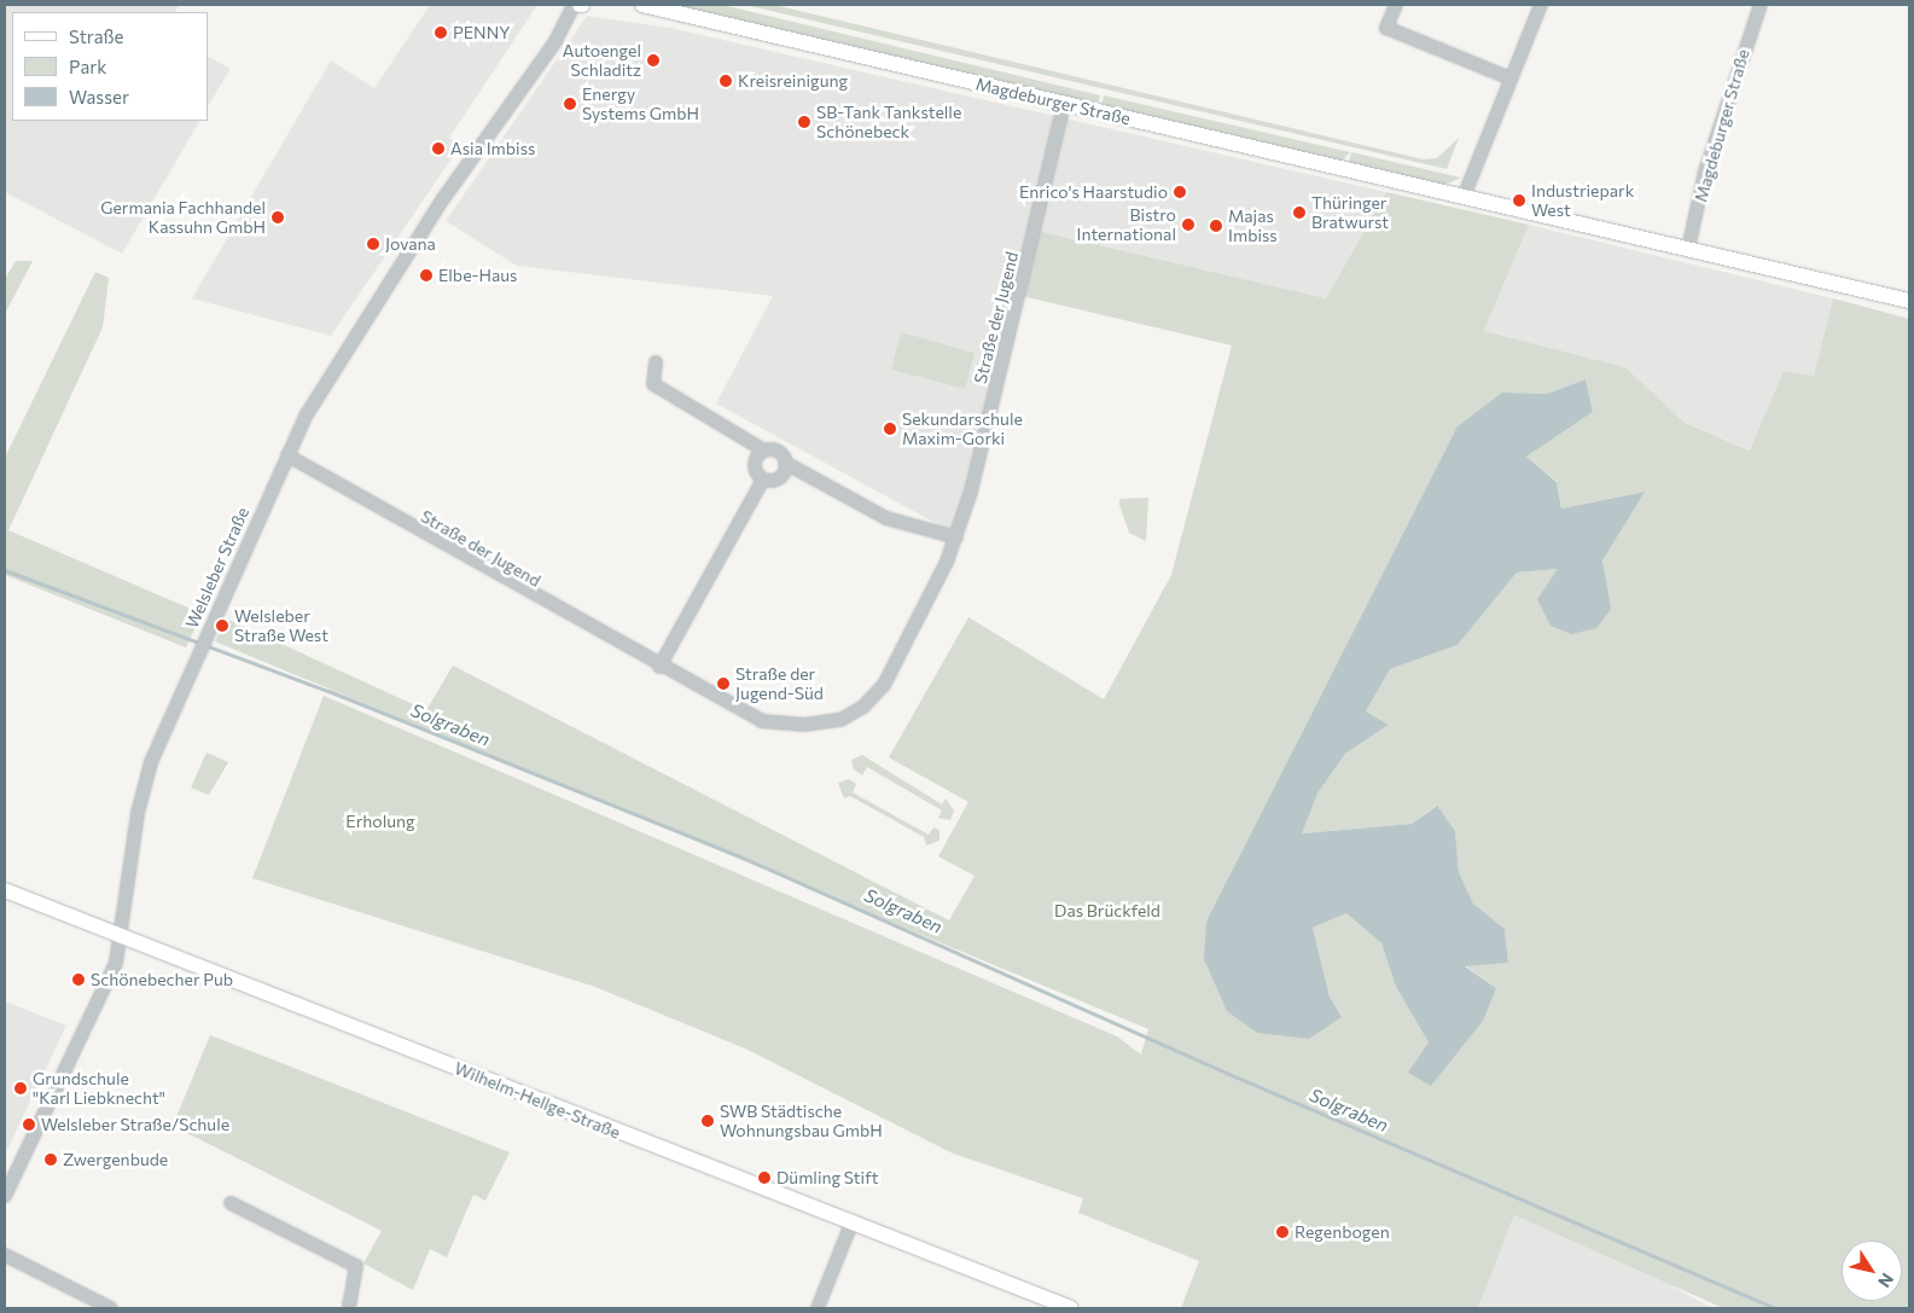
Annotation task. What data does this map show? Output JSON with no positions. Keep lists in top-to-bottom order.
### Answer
{
  "streets": {
    "main road": ["Magdeburger Straße", "Wilhelm-Hellge-Straße"],
    "street": ["Straße der Jugend", "Welsleber Straße"]
  },
  "crossings": [
    ["Magdeburger Straße", "Straße der Jugend"],
    ["Straße der Jugend", "Welsleber Straße"],
    ["Welsleber Straße", "Wilhelm-Hellge-Straße"]
  ],
  "water": ["Solgraben"],
  "parks": ["Erholung", "Das Brückfeld"],
  "places": [
    "PENNY",
    "Autoengel Schladitz",
    "Kreisreinigung",
    "Energy Systems GmbH",
    "SB-Tank Tankstelle Schönebeck",
    "Asia Imbiss",
    "Enrico's Haarstudio",
    "Industriepark West",
    "Thüringer Bratwurst",
    "Germania Fachhandel Kassuhn GmbH",
    "Bistro International",
    "Majas Imbiss",
    "Jovana",
    "Elbe-Haus",
    "Sekundarschule Maxim-Gorki",
    "Welsleber Straße West",
    "Straße der Jugend-Süd",
    "Schönebecher Pub",
    "Grundschule \"Karl Liebknecht\"",
    "SWB Städtische Wohnungsbau GmbH",
    "Welsleber Straße/Schule",
    "Zwergenbude",
    "Dümling Stift",
    "Regenbogen"
  ],
  "legend": ["Straße", "Park", "Wasser"],
  "north": "bottom right"
}
